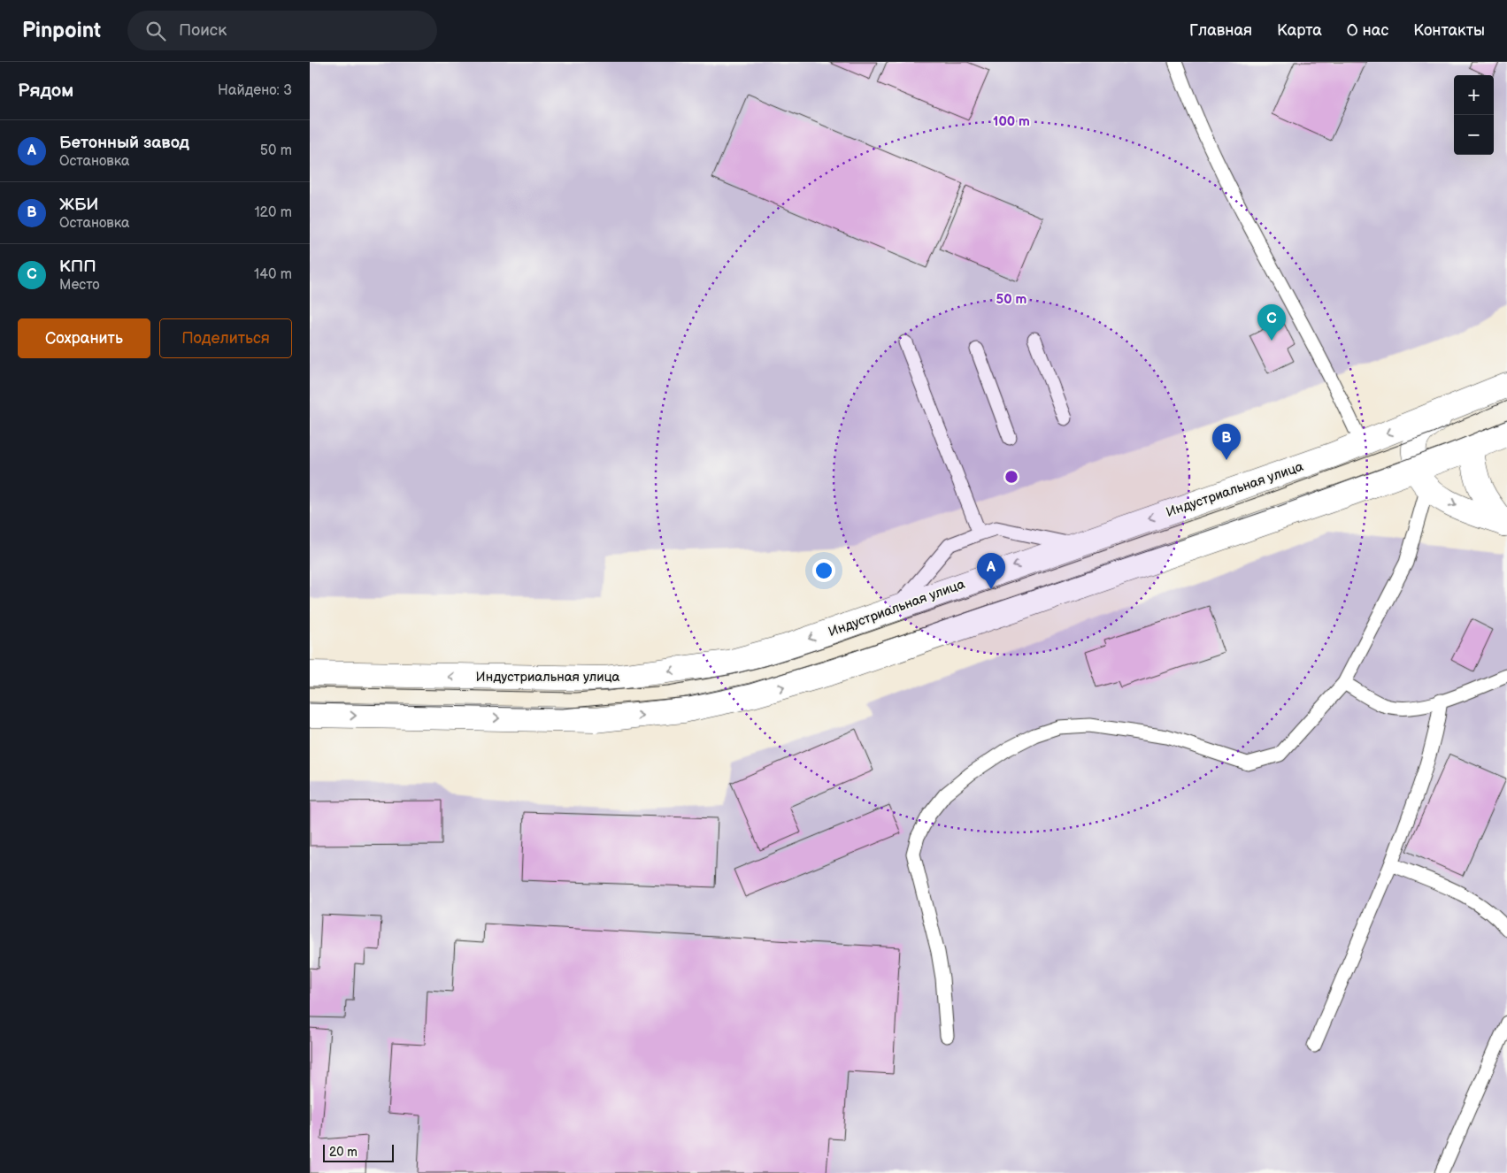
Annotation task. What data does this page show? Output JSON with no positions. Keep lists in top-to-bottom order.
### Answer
{
  "streets": {
    "main road": ["Индустриальная улица"]
  },
  "scale_bar": "20 m",
  "page": {
    "header": "Pinpoint",
    "search": "Поиск",
    "nav": [
      "Главная",
      "Карта",
      "О нас",
      "Контакты"
    ],
    "heading": ["Рядом", "Найдено: 3"],
    "map_buttons": ["+", "−"],
    "list": [
      {
        "mark": "A",
        "name": "Бетонный завод",
        "note": "Остановка",
        "value": "50 m"
      },
      {
        "mark": "B",
        "name": "ЖБИ",
        "note": "Остановка",
        "value": "120 m"
      },
      {
        "mark": "C",
        "name": "КПП",
        "note": "Место",
        "value": "140 m"
      }
    ],
    "pins": ["C", "B", "A"],
    "buttons": ["Сохранить", "Поделиться"],
    "scale": "20 m"
  },
  "rings": ["100 m", "50 m"]
}
